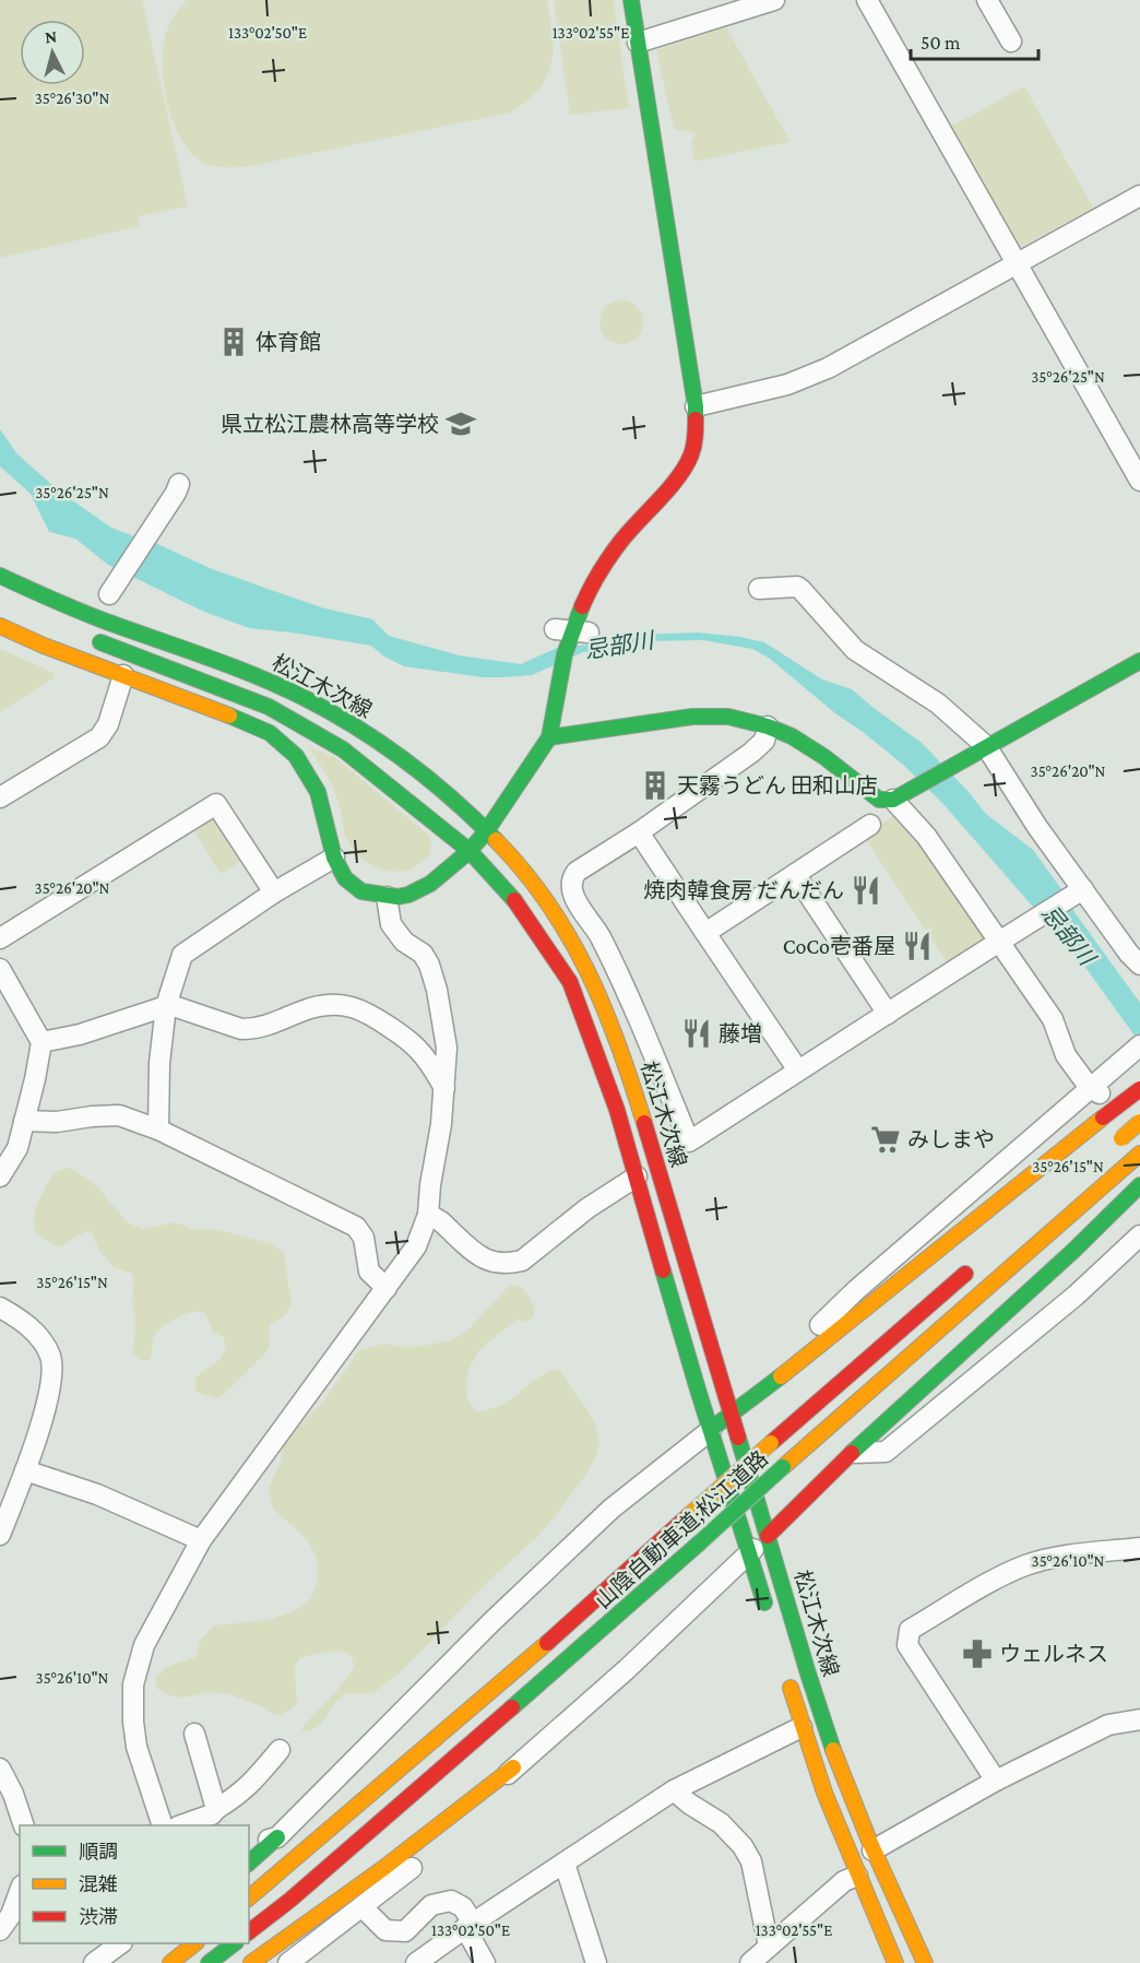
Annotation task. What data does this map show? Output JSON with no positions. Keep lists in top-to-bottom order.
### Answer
{
  "streets": {
    "main road": ["松江木次線", "山陰自動車道;松江道路"]
  },
  "water": ["忌部川"],
  "places": {
    "building": ["体育館", "天霧うどん 田和山店"],
    "school or university": ["県立松江農林高等学校"],
    "restaurant": ["焼肉韓食房 だんだん", "CoCo壱番屋", "藤増"],
    "supermarket": ["みしまや"],
    "pharmacy": ["ウェルネス"]
  },
  "legend": ["順調", "混雑", "渋滞"],
  "scale_bar": "50 m",
  "north": "top",
  "coordinates": [
    "133°02'50\"E",
    "133°02'55\"E",
    "35°26'30\"N",
    "35°26'25\"N",
    "35°26'20\"N",
    "35°26'15\"N",
    "35°26'10\"N"
  ]
}
